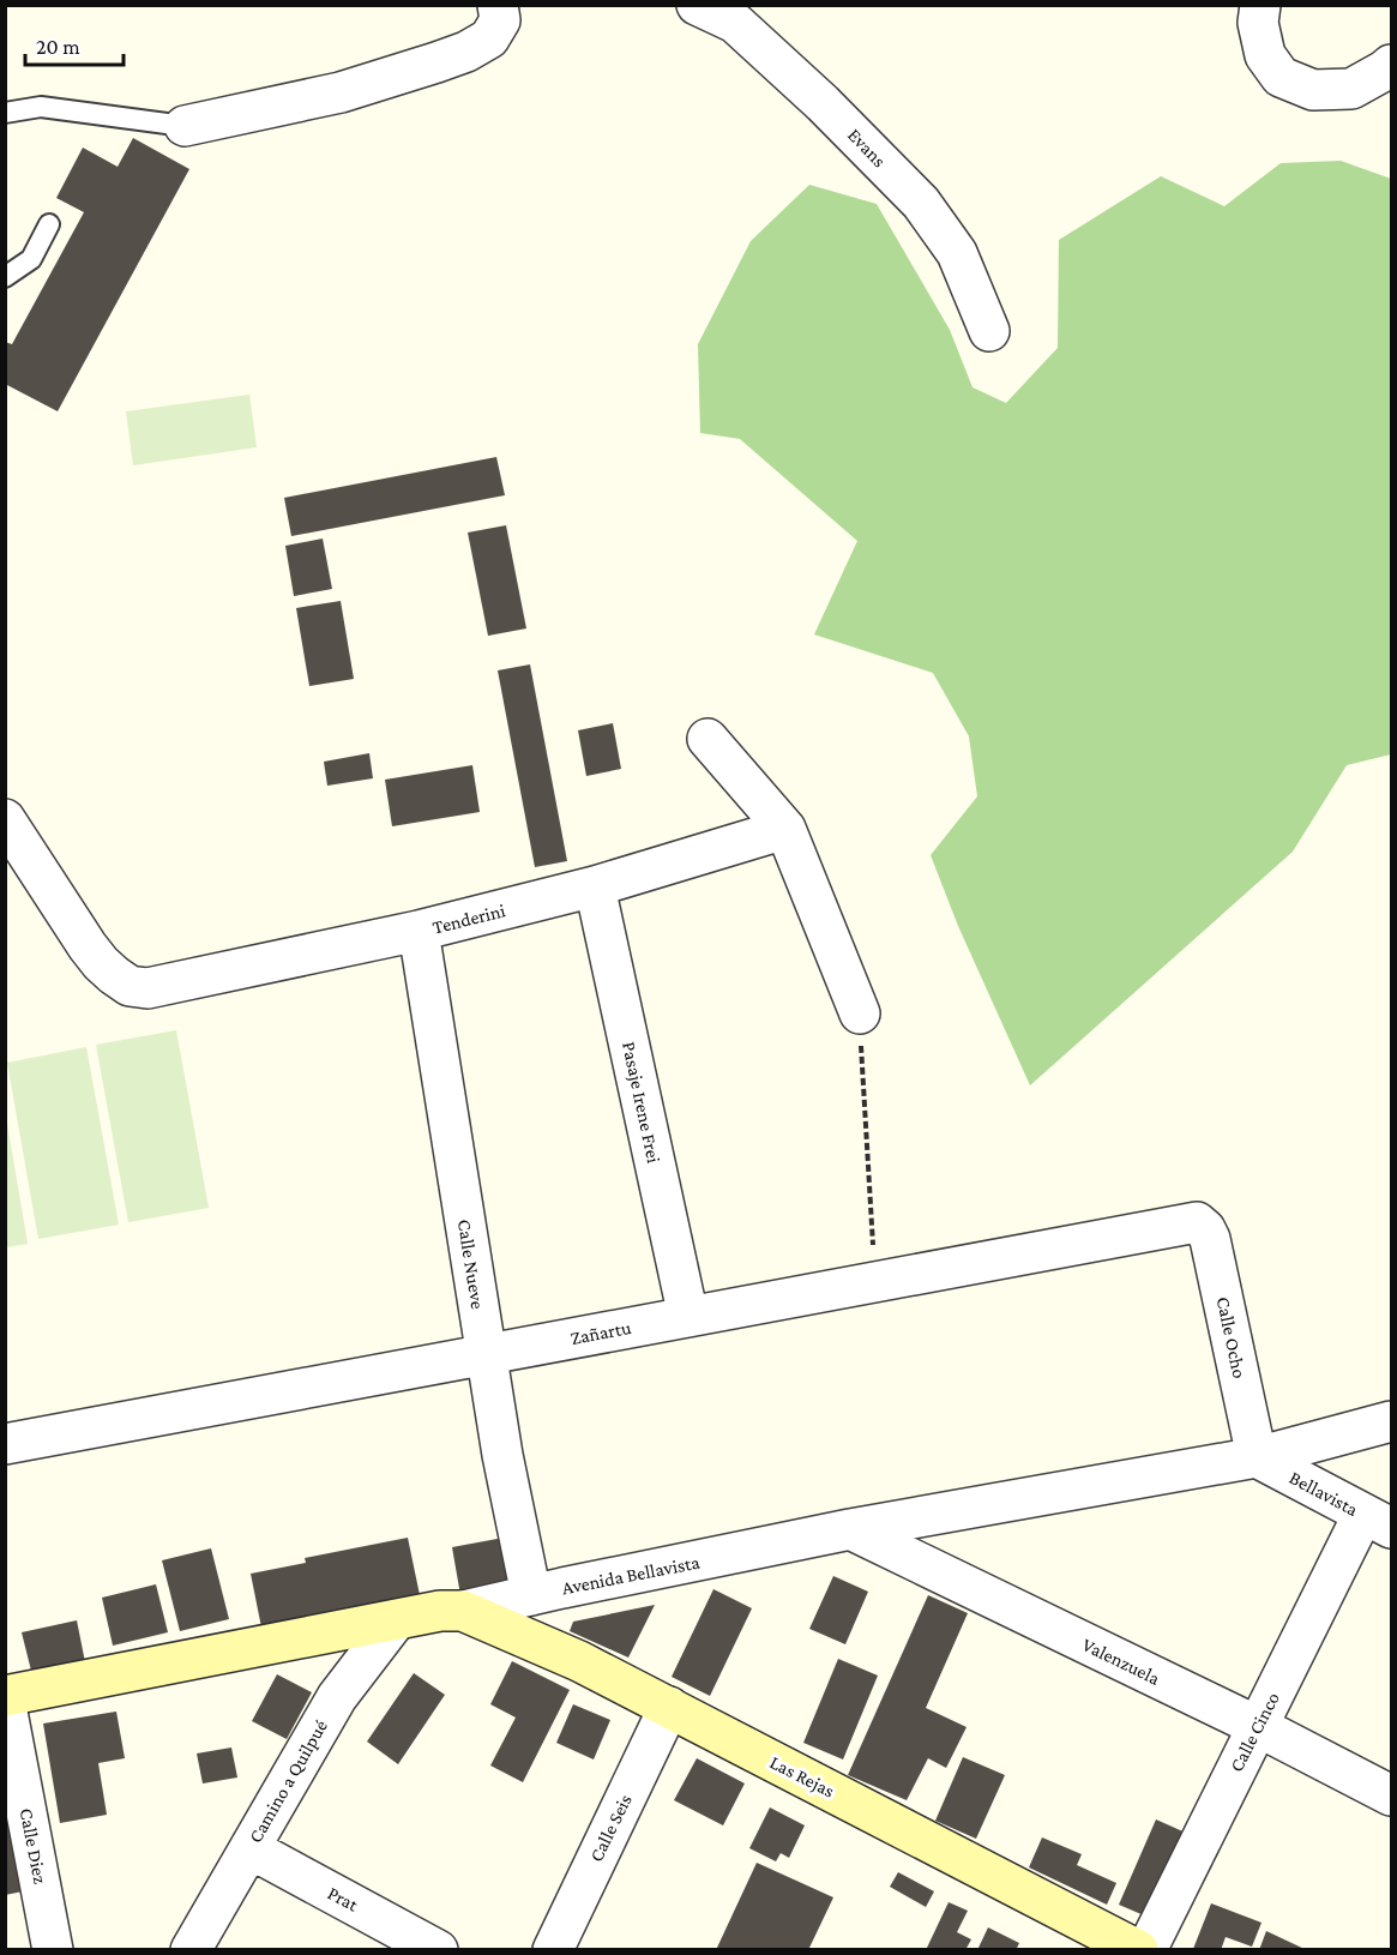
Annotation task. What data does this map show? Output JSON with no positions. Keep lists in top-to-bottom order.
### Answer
{
  "streets": {
    "street": [
      "Evans",
      "Tenderini",
      "Pasaje Irene Frei",
      "Calle Nueve",
      "Zañartu",
      "Calle Ocho",
      "Bellavista",
      "Avenida Bellavista",
      "Valenzuela",
      "Calle Cinco",
      "Las Rejas",
      "Camino a Quilpué",
      "Calle Seis",
      "Calle Diez",
      "Prat"
    ]
  },
  "crossings": [
    ["Tenderini", "Pasaje Irene Frei"],
    ["Tenderini", "Calle Nueve"],
    ["Pasaje Irene Frei", "Zañartu"],
    ["Calle Nueve", "Zañartu"],
    ["Calle Nueve", "Avenida Bellavista"],
    ["Zañartu", "Calle Ocho"],
    ["Calle Ocho", "Bellavista"],
    ["Calle Ocho", "Avenida Bellavista"],
    ["Bellavista", "Avenida Bellavista"],
    ["Bellavista", "Calle Cinco"],
    ["Avenida Bellavista", "Valenzuela"],
    ["Avenida Bellavista", "Las Rejas"],
    ["Avenida Bellavista", "Camino a Quilpué"],
    ["Avenida Bellavista", "Calle Diez"],
    ["Valenzuela", "Calle Cinco"],
    ["Las Rejas", "Calle Seis"],
    ["Camino a Quilpué", "Prat"]
  ],
  "scale_bar": "20 m"
}
